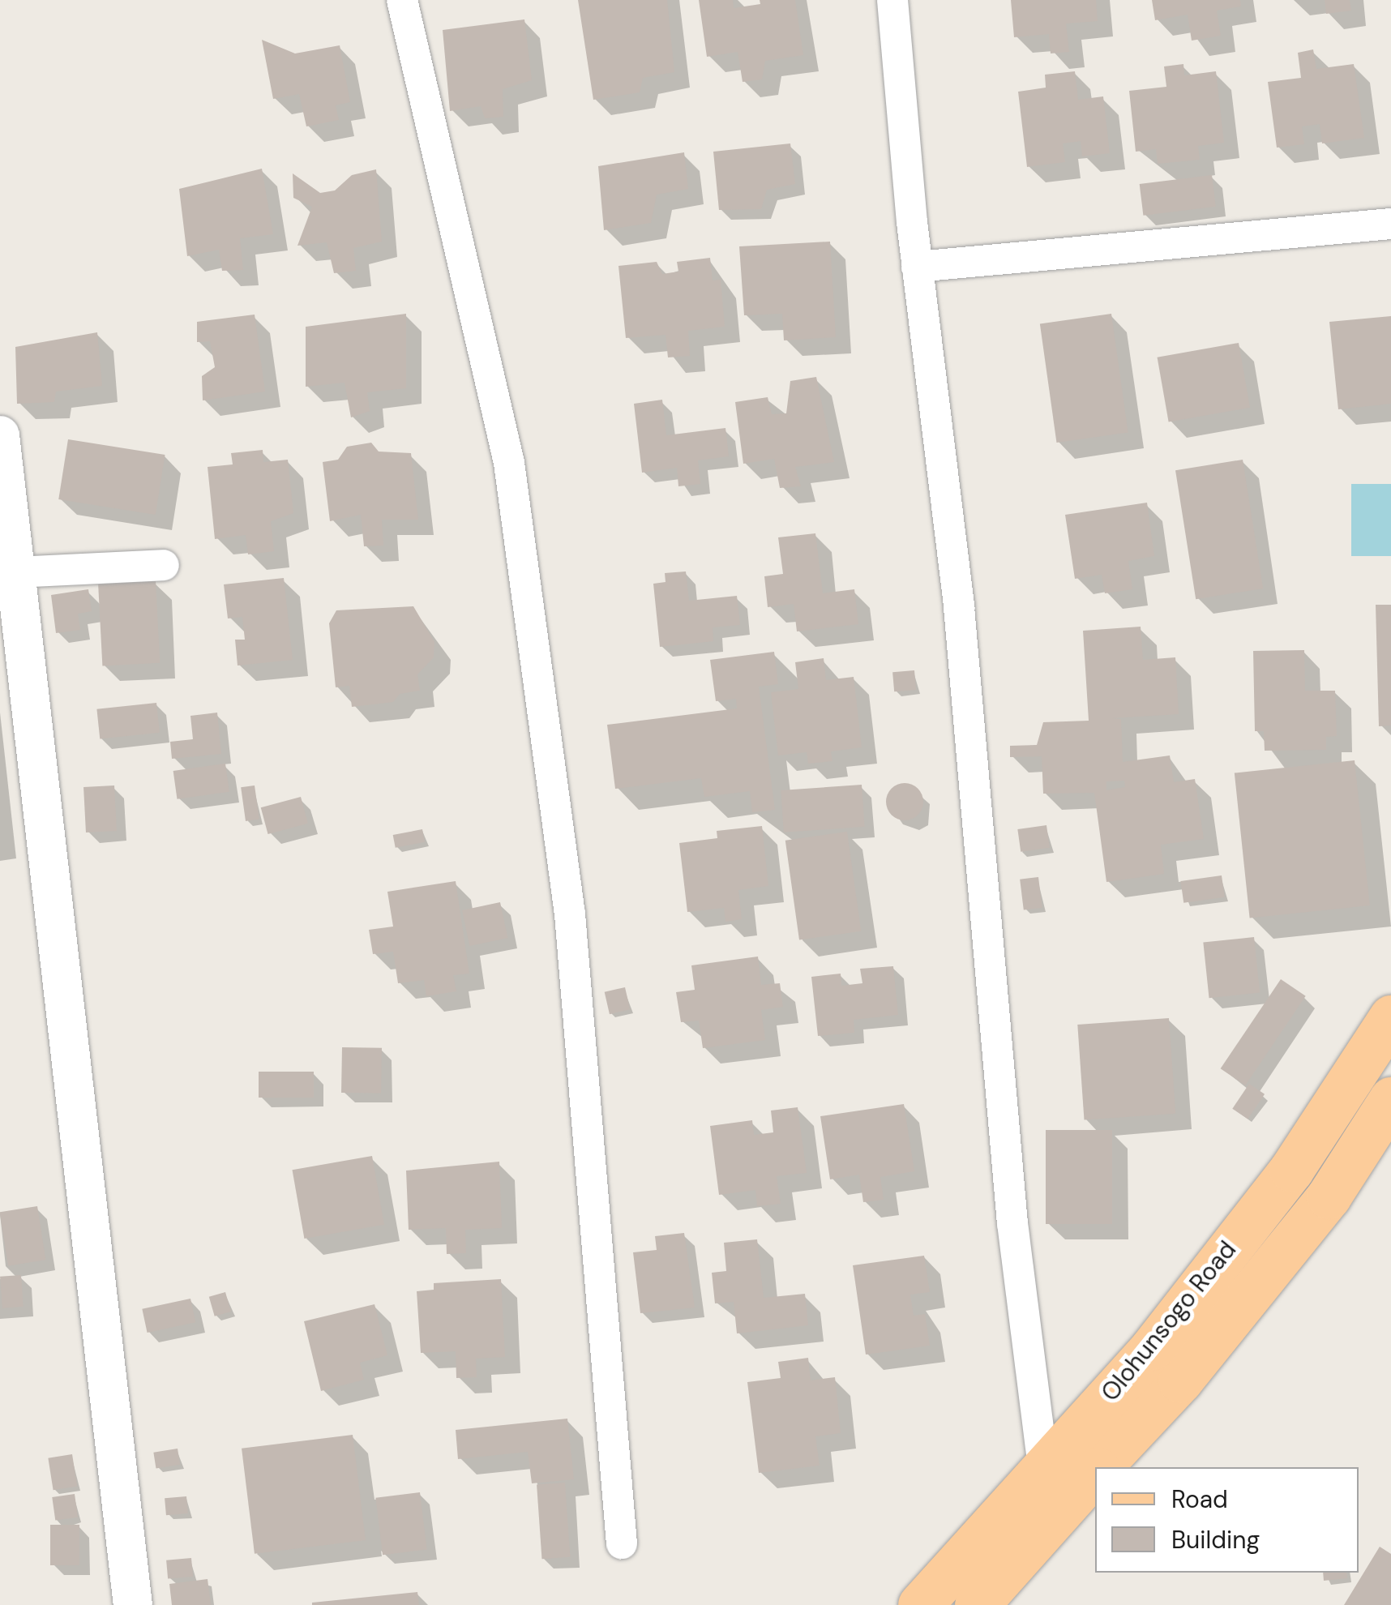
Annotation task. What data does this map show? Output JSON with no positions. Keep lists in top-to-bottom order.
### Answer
{
  "streets": {
    "main road": ["Olohunsogo Road"]
  },
  "legend": ["Road", "Building"]
}
